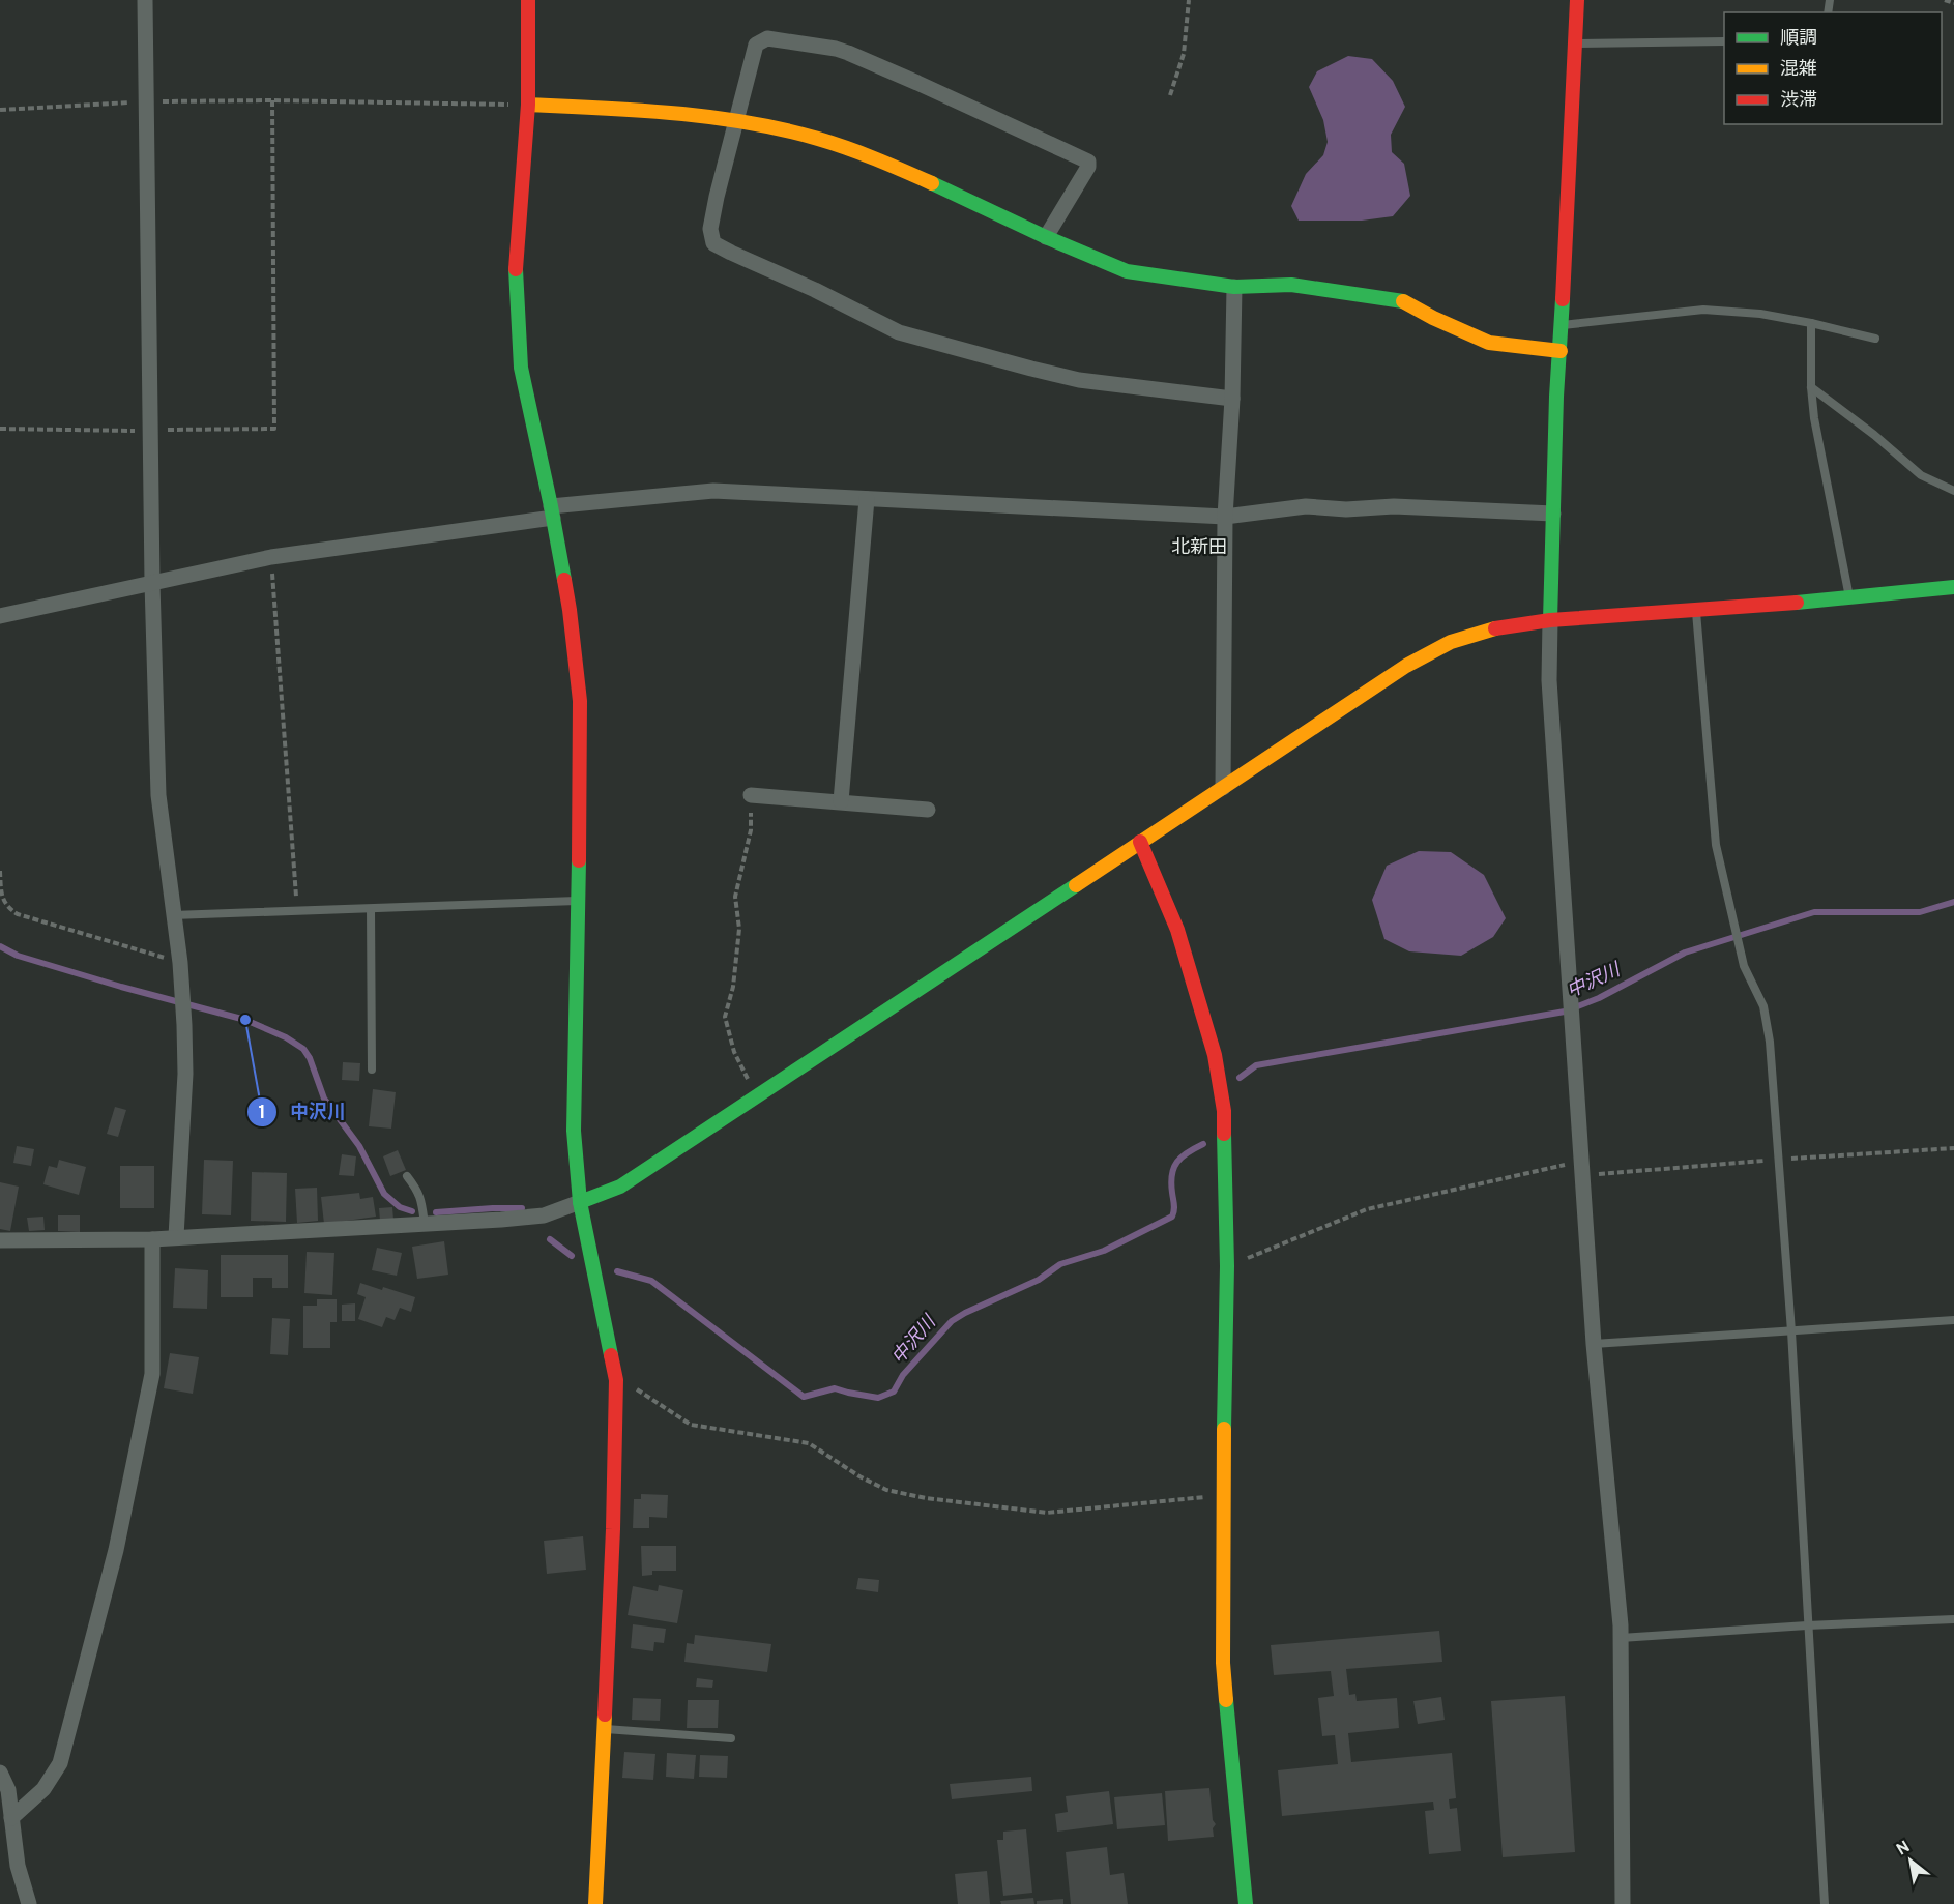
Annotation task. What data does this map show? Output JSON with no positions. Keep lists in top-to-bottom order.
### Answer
{
  "districts": ["北新田"],
  "water": ["中沢川"],
  "places": ["中沢川"],
  "legend": ["順調", "混雑", "渋滞"],
  "north": "top left"
}
